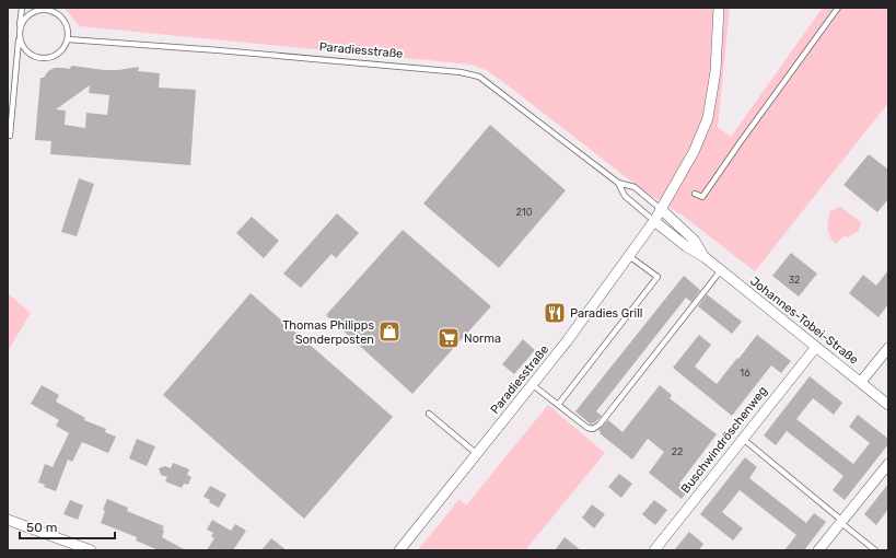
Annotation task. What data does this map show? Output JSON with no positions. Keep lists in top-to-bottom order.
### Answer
{
  "streets": {
    "street": ["Paradiesstraße", "Johannes-Tobei-Straße", "Buschwindröschenweg"]
  },
  "crossings": [
    ["Paradiesstraße", "Johannes-Tobei-Straße"],
    ["Johannes-Tobei-Straße", "Buschwindröschenweg"]
  ],
  "places": {
    "restaurant": ["Paradies Grill"],
    "shop": ["Thomas Philipps Sonderposten"],
    "supermarket": ["Norma"]
  },
  "house_numbers": [
    "210",
    "32",
    "16",
    "22"
  ],
  "scale_bar": "50 m"
}
